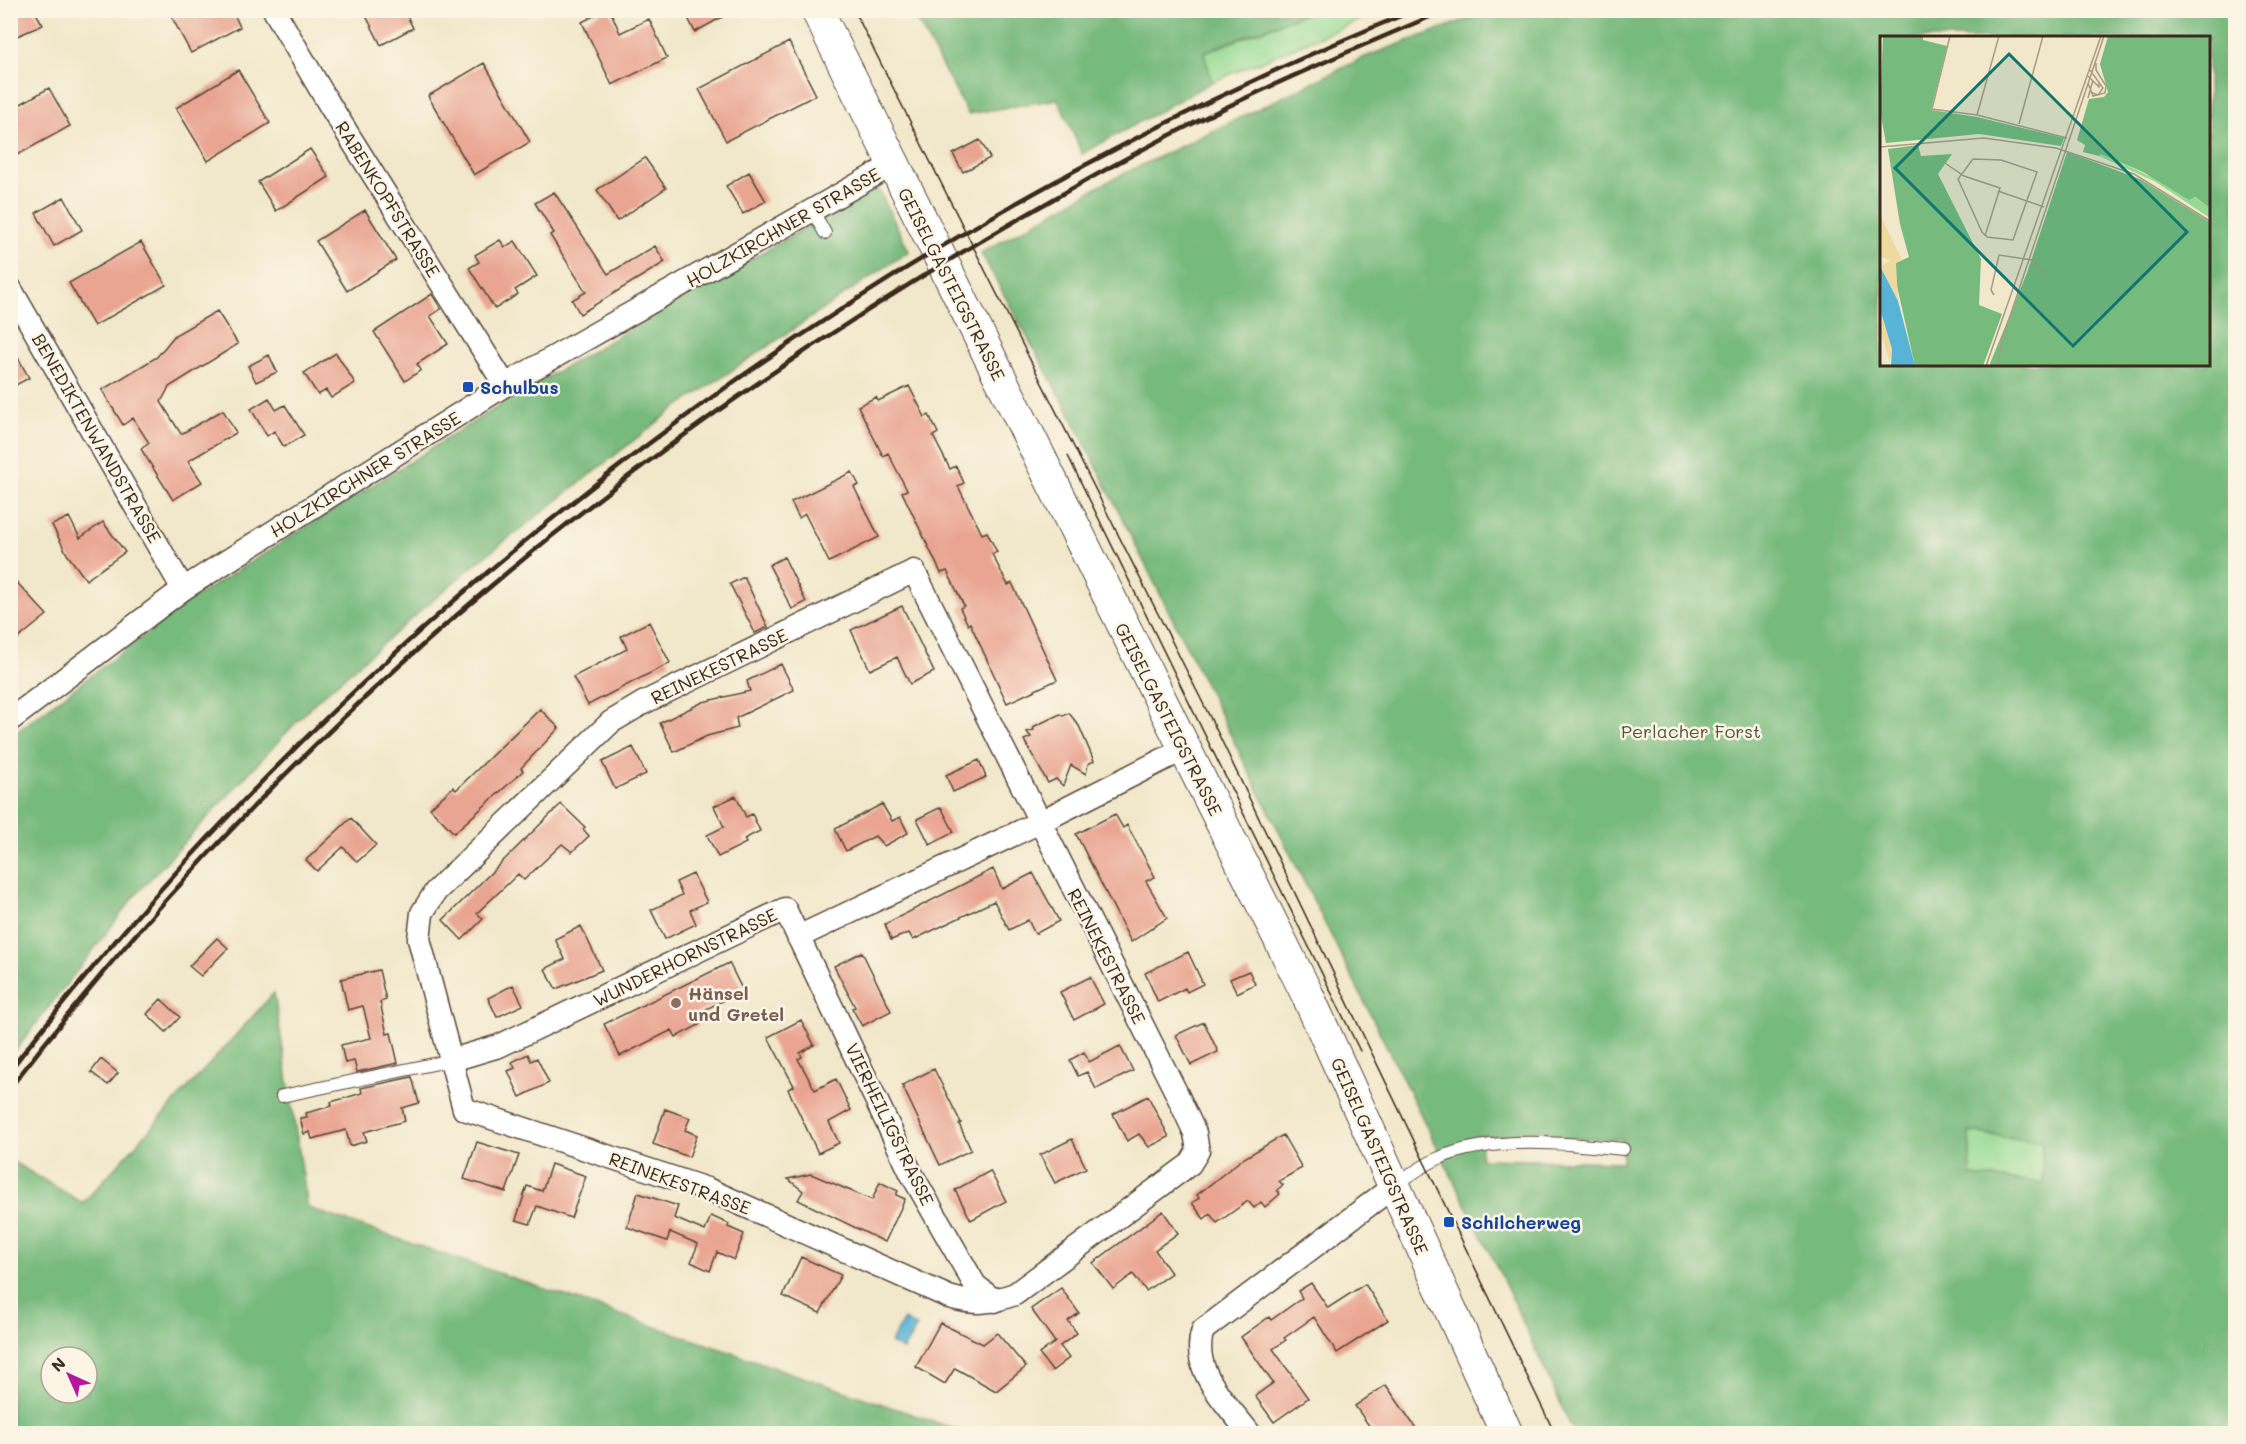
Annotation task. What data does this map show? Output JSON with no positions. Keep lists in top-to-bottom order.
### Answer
{
  "streets": {
    "main road": ["GEISELGASTEIGSTRASSE"],
    "street": [
      "RABENKOPFSTRASSE",
      "HOLZKIRCHNER STRASSE",
      "BENEDIKTENWANDSTRASSE",
      "REINEKESTRASSE",
      "WUNDERHORNSTRASSE",
      "VIERHEILIGSTRASSE"
    ]
  },
  "crossings": [
    ["RABENKOPFSTRASSE", "HOLZKIRCHNER STRASSE"],
    ["HOLZKIRCHNER STRASSE", "GEISELGASTEIGSTRASSE"],
    ["HOLZKIRCHNER STRASSE", "BENEDIKTENWANDSTRASSE"],
    ["GEISELGASTEIGSTRASSE", "WUNDERHORNSTRASSE"],
    ["REINEKESTRASSE", "WUNDERHORNSTRASSE"],
    ["REINEKESTRASSE", "VIERHEILIGSTRASSE"],
    ["WUNDERHORNSTRASSE", "VIERHEILIGSTRASSE"]
  ],
  "parks": ["Perlacher Forst"],
  "places": {
    "transit": ["Schulbus", "Schilcherweg"],
    "other": ["Hänsel und Gretel"]
  },
  "north": "top left"
}
